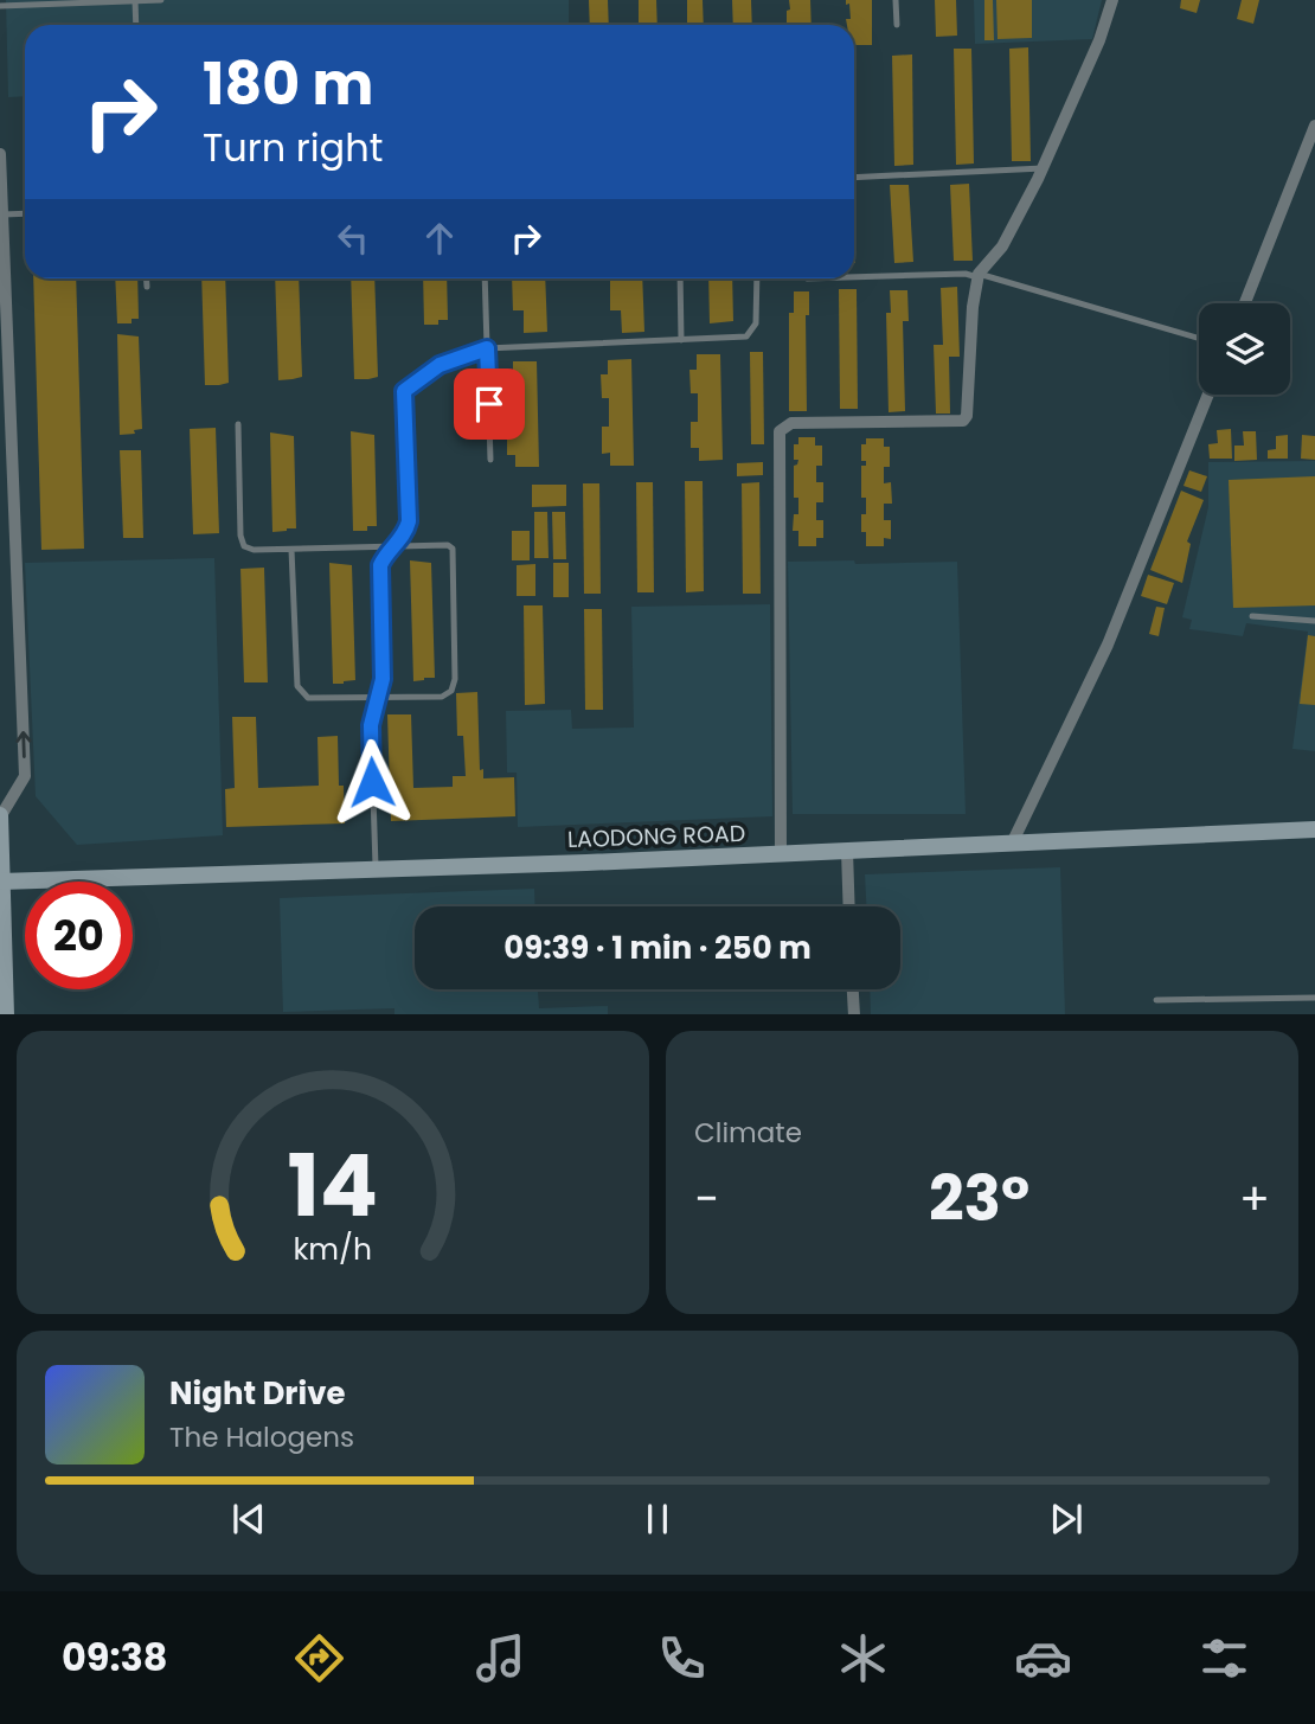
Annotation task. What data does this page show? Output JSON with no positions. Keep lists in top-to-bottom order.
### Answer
{
  "streets": {
    "street": ["LAODONG ROAD"]
  },
  "page": {
    "turn": ["180 m", "Turn right"],
    "limit": "20",
    "trip": "09:39 · 1 min · 250 m",
    "tile": "Climate",
    "heat": ["−", "23°", "+"],
    "song": ["Night Drive", "The Halogens"],
    "tabs": "09:38",
    "gauge": ["14", "km/h"]
  }
}
